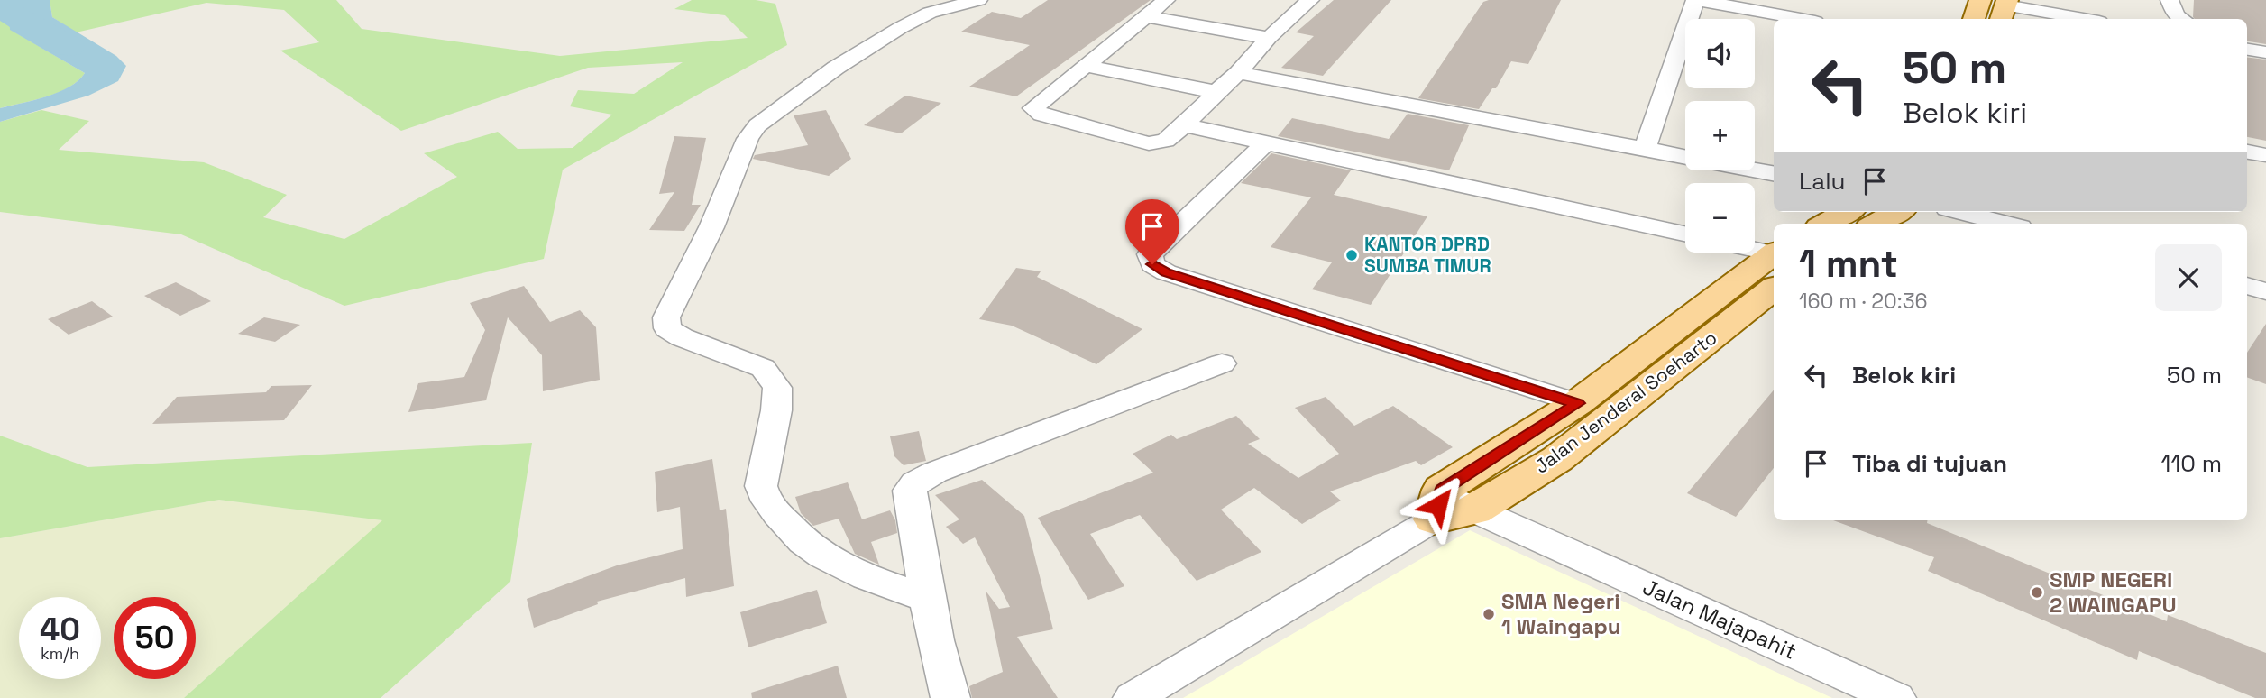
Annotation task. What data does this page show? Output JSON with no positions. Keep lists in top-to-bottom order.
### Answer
{
  "streets": {
    "main road": ["Jalan Jenderal Soeharto"],
    "street": ["Jalan Majapahit"]
  },
  "crossings": [
    ["Jalan Jenderal Soeharto", "Jalan Majapahit"]
  ],
  "places": ["KANTOR DPRD SUMBA TIMUR", "SMP NEGERI 2 WAINGAPU", "SMA Negeri 1 Waingapu"],
  "page": {
    "map_buttons": ["+", "−"],
    "turn": ["50 m", "Belok kiri"],
    "then": "Lalu",
    "heading": ["1 mnt", "160 m · 20:36"],
    "list": [
      {
        "name": "Belok kiri",
        "value": "50 m"
      },
      {
        "name": "Tiba di tujuan",
        "value": "110 m"
      }
    ],
    "speed": "40 km/h",
    "limit": "50"
  }
}
